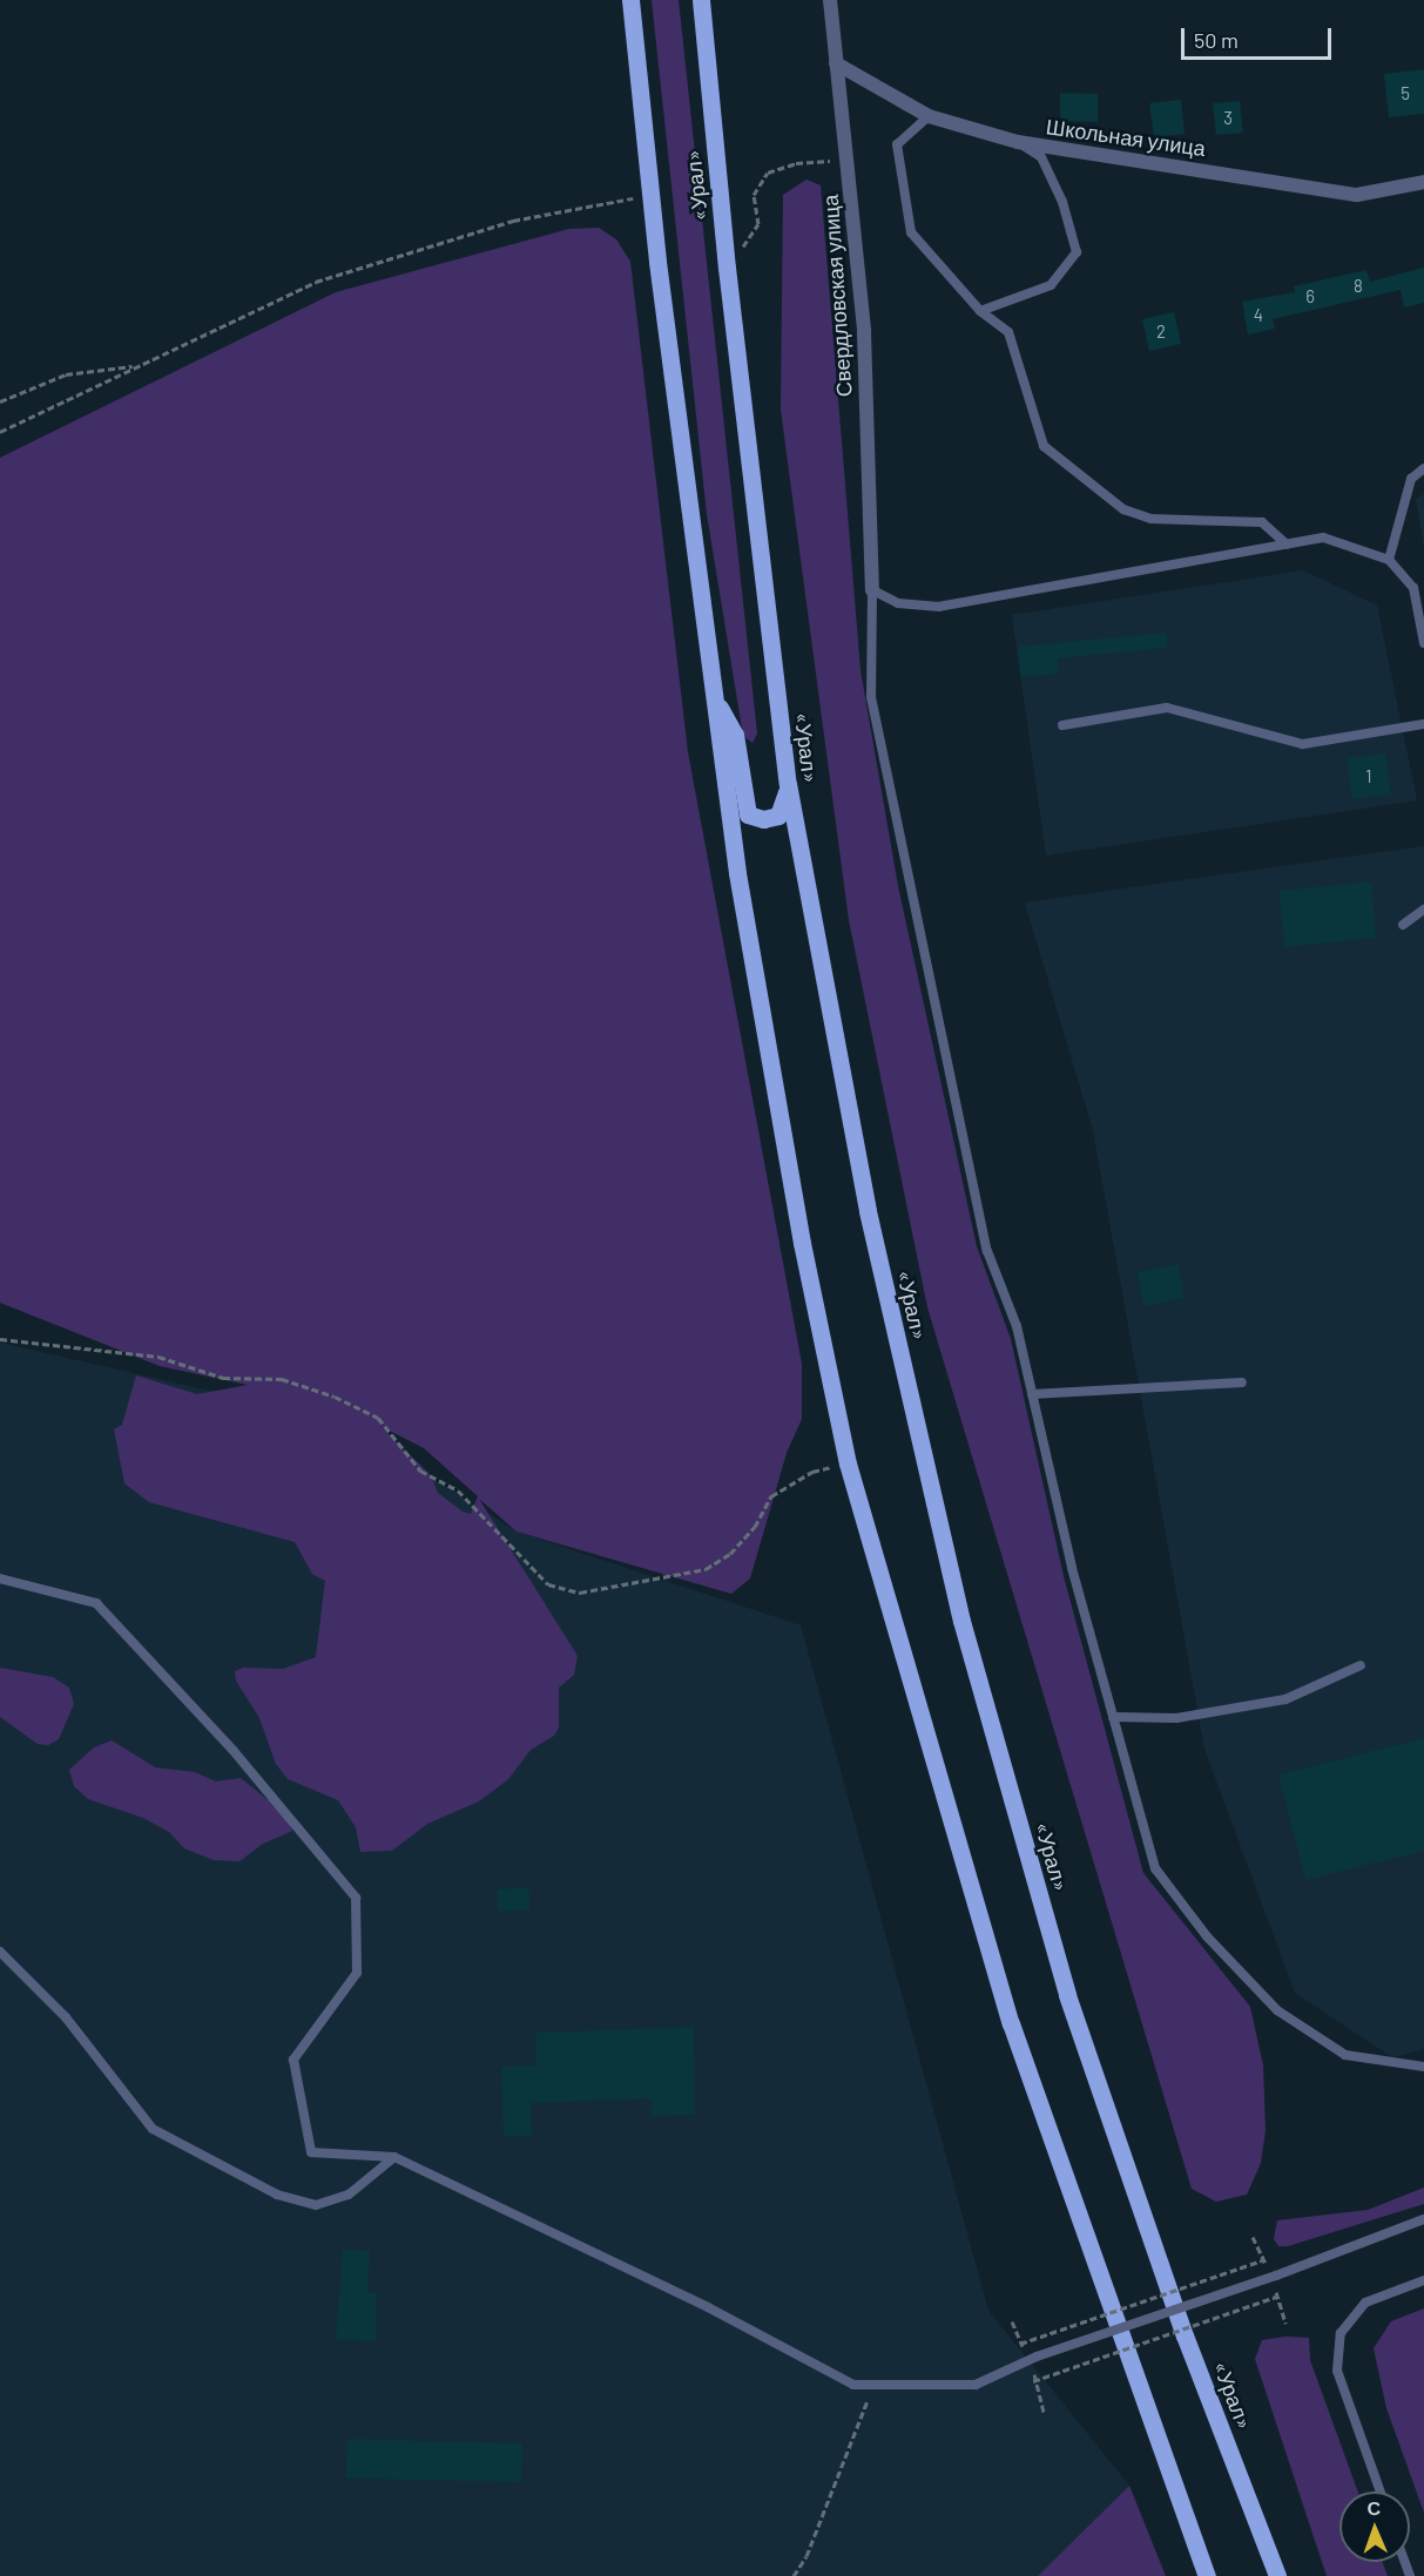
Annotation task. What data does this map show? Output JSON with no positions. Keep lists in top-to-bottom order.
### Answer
{
  "streets": {
    "main road": ["«Урал»"],
    "street": ["Школьная улица", "Свердловская улица"]
  },
  "crossings": [
    ["Школьная улица", "Свердловская улица"]
  ],
  "house_numbers": [
    "5",
    "3",
    "8",
    "6",
    "4",
    "2",
    "1"
  ],
  "scale_bar": "50 m",
  "north": "top"
}
